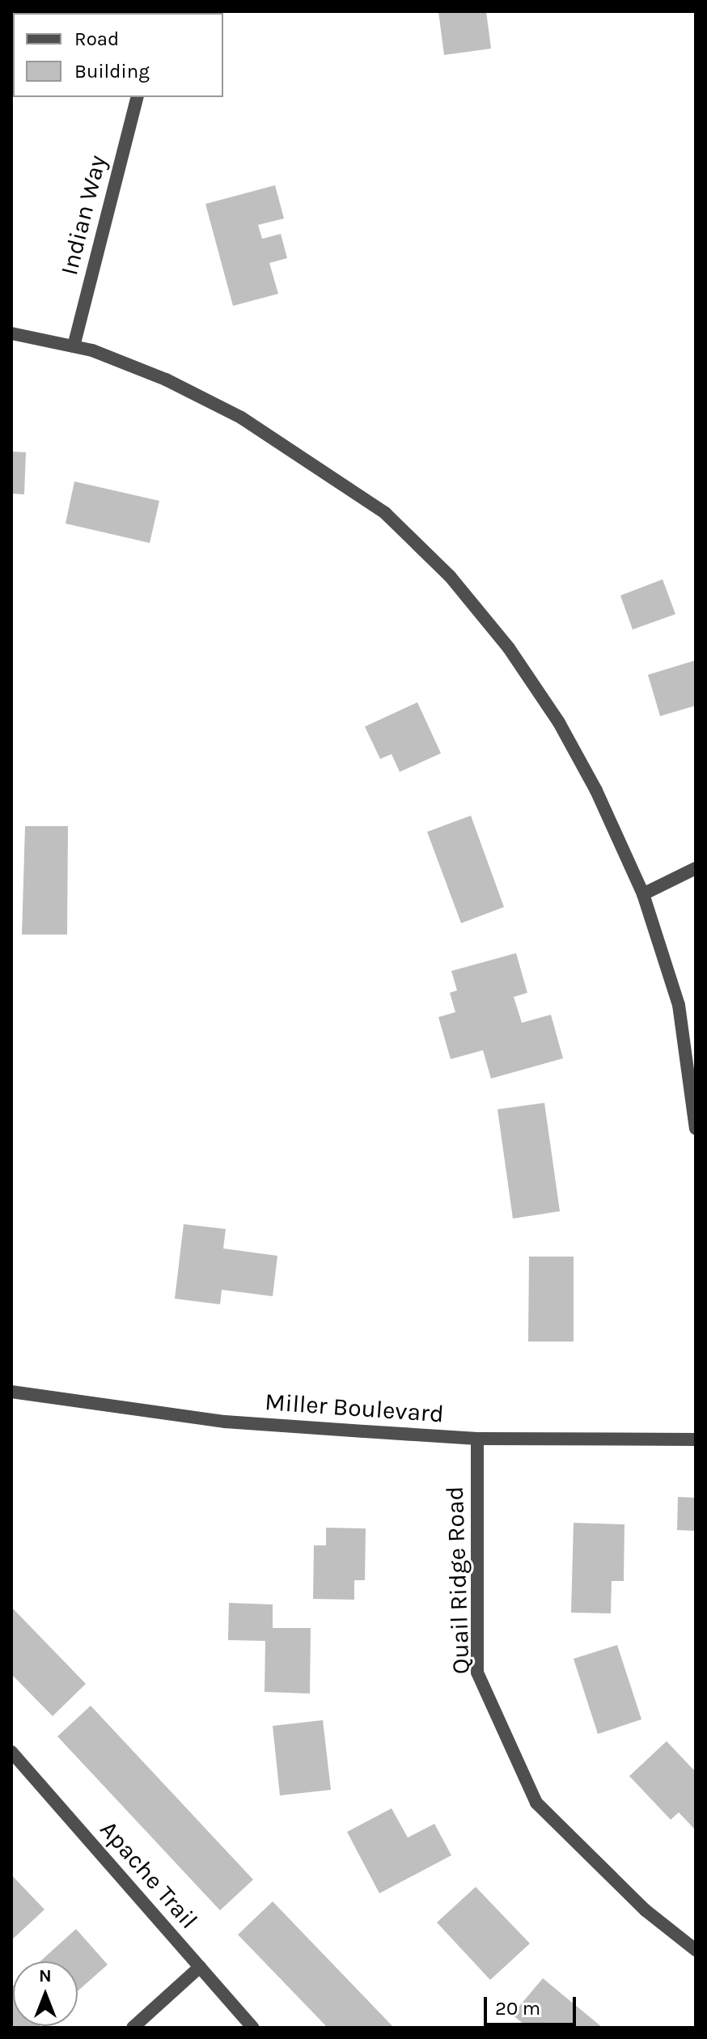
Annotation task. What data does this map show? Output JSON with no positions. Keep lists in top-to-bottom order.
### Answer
{
  "streets": {
    "street": [
      "Indian Way",
      "Miller Boulevard",
      "Quail Ridge Road",
      "Apache Trail"
    ]
  },
  "crossings": [
    ["Miller Boulevard", "Quail Ridge Road"]
  ],
  "legend": ["Road", "Building"],
  "scale_bar": "20 m",
  "north": "top"
}
